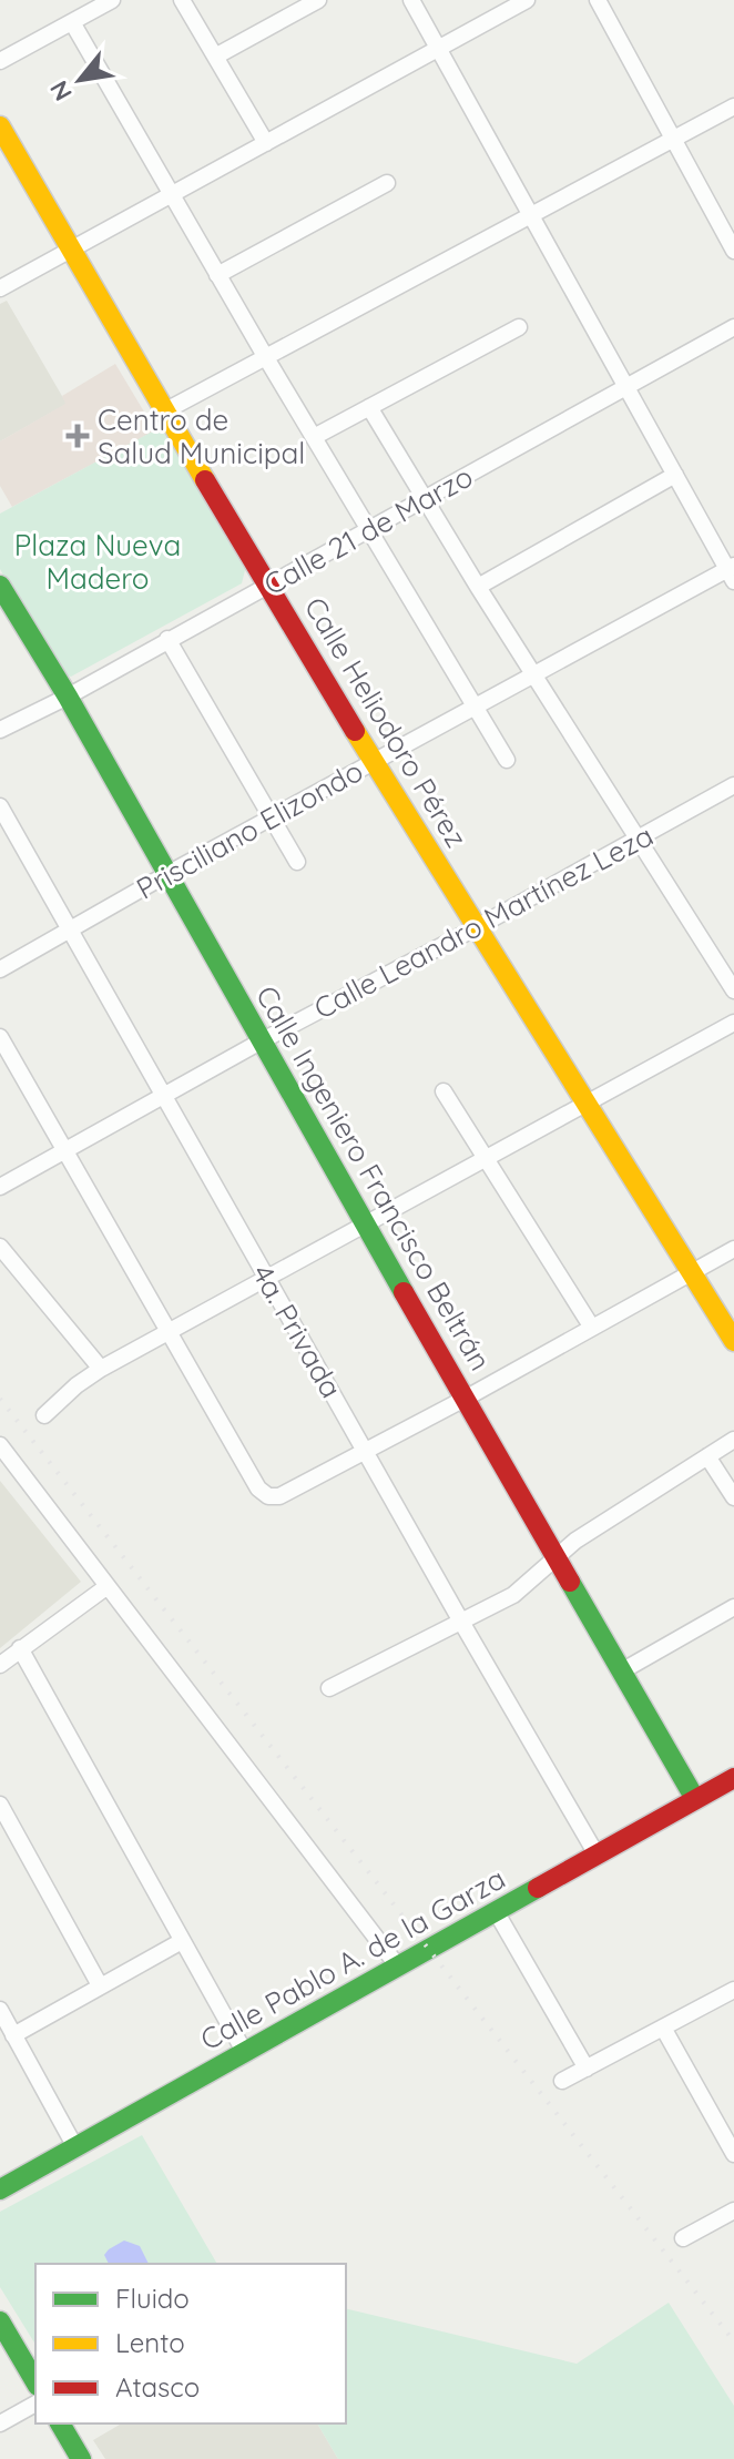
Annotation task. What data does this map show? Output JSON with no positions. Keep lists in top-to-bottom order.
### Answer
{
  "streets": {
    "street": [
      "Calle 21 de Marzo",
      "Calle Heliodoro Pérez",
      "Prisciliano Elizondo",
      "Calle Leandro Martínez Leza",
      "Calle Ingeniero Francisco Beltrán",
      "4a. Privada",
      "Calle Pablo A. de la Garza"
    ]
  },
  "crossings": [
    ["Calle 21 de Marzo", "Calle Heliodoro Pérez"],
    ["Calle 21 de Marzo", "Calle Ingeniero Francisco Beltrán"],
    ["Calle Heliodoro Pérez", "Prisciliano Elizondo"],
    ["Calle Heliodoro Pérez", "Calle Leandro Martínez Leza"],
    ["Prisciliano Elizondo", "Calle Ingeniero Francisco Beltrán"],
    ["Prisciliano Elizondo", "4a. Privada"],
    ["Calle Leandro Martínez Leza", "Calle Ingeniero Francisco Beltrán"],
    ["Calle Leandro Martínez Leza", "4a. Privada"],
    ["Calle Ingeniero Francisco Beltrán", "Calle Pablo A. de la Garza"],
    ["4a. Privada", "Calle Pablo A. de la Garza"]
  ],
  "parks": ["Plaza Nueva Madero"],
  "places": {
    "health": ["Centro de Salud Municipal"]
  },
  "legend": ["Fluido", "Lento", "Atasco"],
  "north": "bottom left"
}
